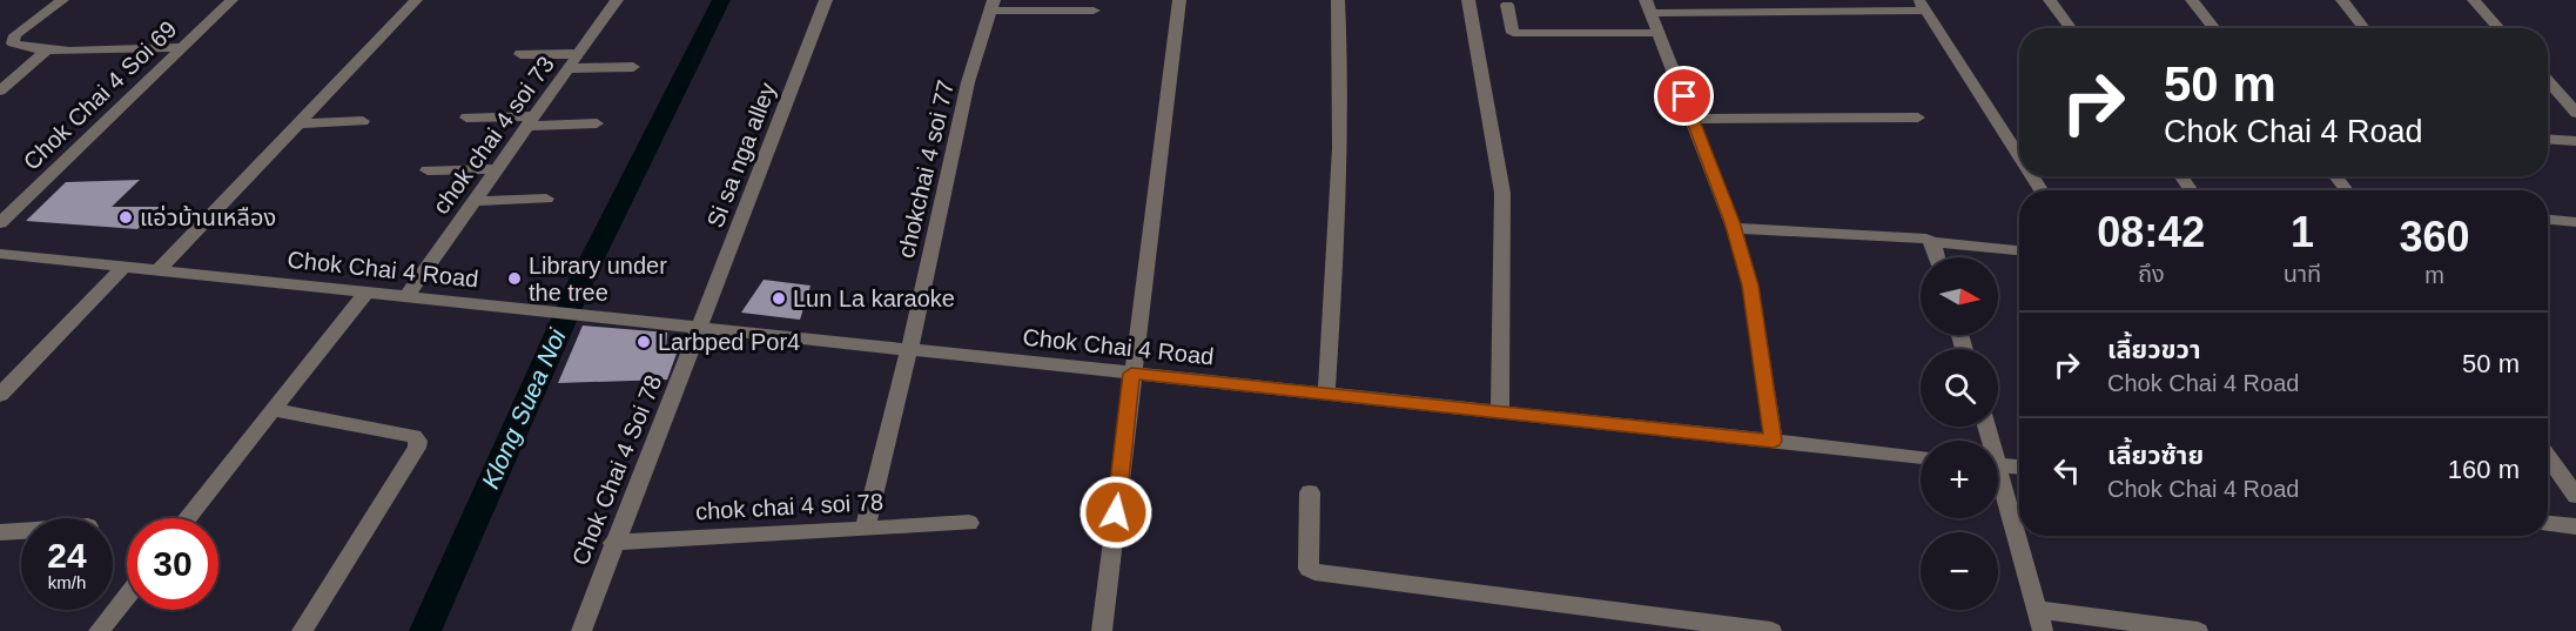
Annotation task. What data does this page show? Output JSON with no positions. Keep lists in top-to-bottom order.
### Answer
{
  "streets": {
    "street": [
      "Chok Chai 4 Soi 69",
      "chok chai 4 soi 73",
      "Si sa nga alley",
      "chokchai 4 soi 77",
      "Chok Chai 4 Road",
      "Chok Chai 4 Soi 78",
      "chok chai 4 soi 78"
    ]
  },
  "crossings": [
    ["chok chai 4 soi 73", "Chok Chai 4 Road"],
    ["Si sa nga alley", "Chok Chai 4 Road"],
    ["Si sa nga alley", "Chok Chai 4 Soi 78"],
    ["chokchai 4 soi 77", "Chok Chai 4 Road"],
    ["chokchai 4 soi 77", "chok chai 4 soi 78"],
    ["Chok Chai 4 Road", "Chok Chai 4 Soi 78"],
    ["Chok Chai 4 Soi 78", "chok chai 4 soi 78"]
  ],
  "water": ["Klong Suea Noi"],
  "places": [
    "แอ่วบ้านเหลือง",
    "Library under the tree",
    "Lun La karaoke",
    "Larbped Por4"
  ],
  "north": "right",
  "page": {
    "turn": ["50 m", "Chok Chai 4 Road"],
    "eta": [
      "08:42",
      "ถึง",
      "1",
      "นาที",
      "360",
      "m"
    ],
    "map_buttons": ["+", "−"],
    "list": [
      {
        "name": "เลี้ยวขวา",
        "note": "Chok Chai 4 Road",
        "value": "50 m"
      },
      {
        "name": "เลี้ยวซ้าย",
        "note": "Chok Chai 4 Road",
        "value": "160 m"
      }
    ],
    "speed": "24 km/h",
    "limit": "30"
  }
}
